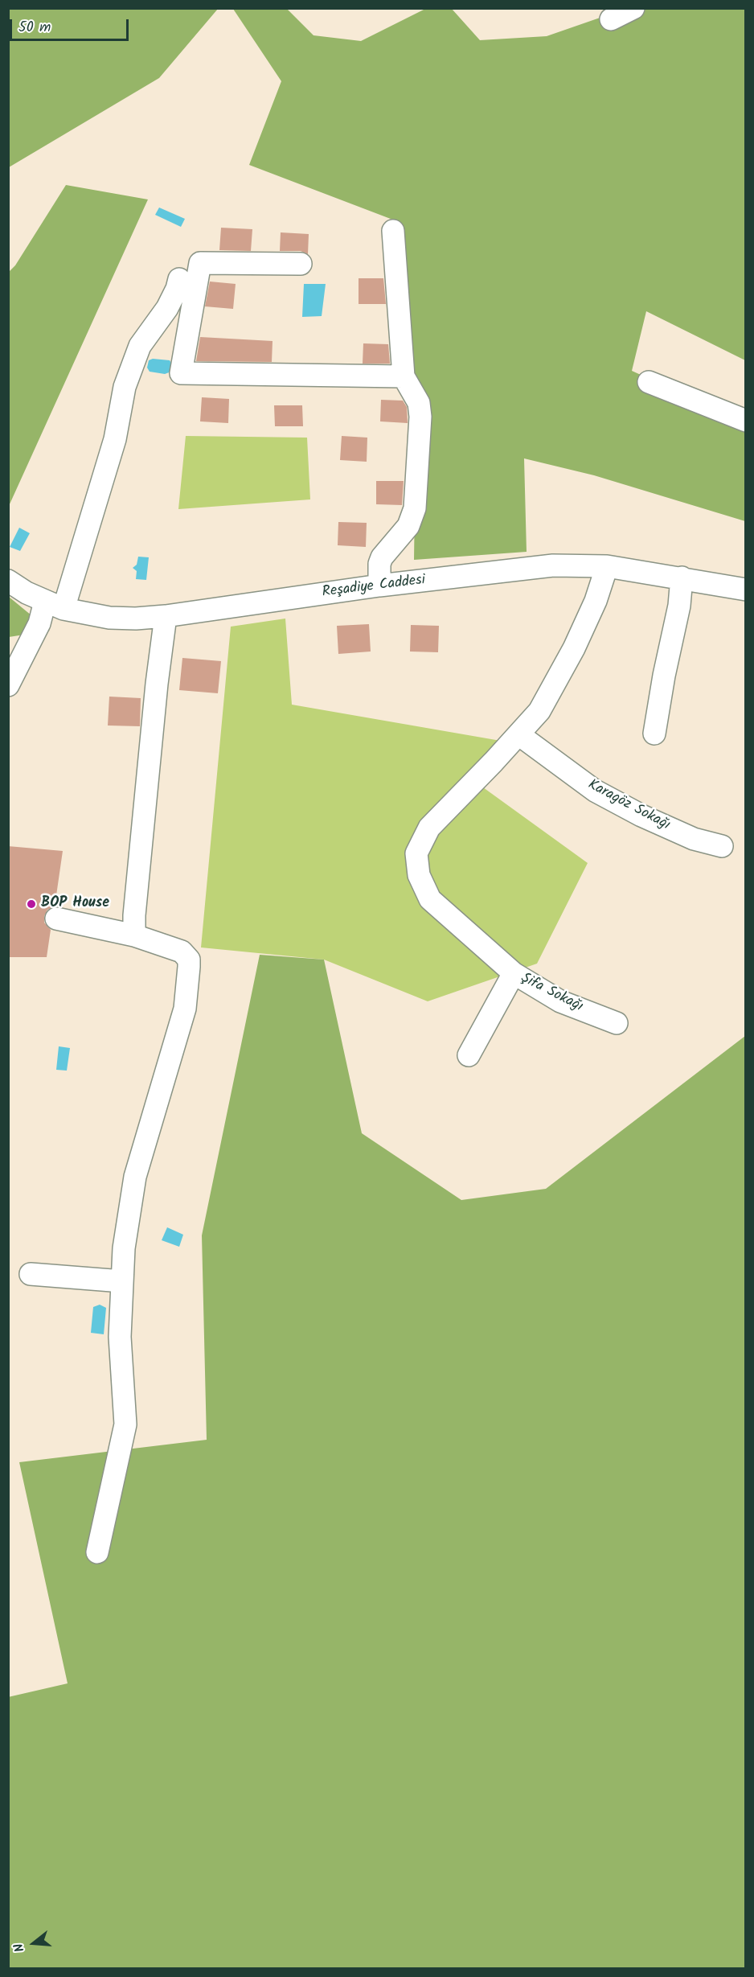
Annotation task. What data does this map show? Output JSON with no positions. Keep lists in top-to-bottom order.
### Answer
{
  "streets": {
    "street": ["Reşadiye Caddesi", "Karagöz Sokağı", "Şifa Sokağı"]
  },
  "crossings": [
    ["Reşadiye Caddesi", "Şifa Sokağı"],
    ["Karagöz Sokağı", "Şifa Sokağı"]
  ],
  "places": ["BOP House"],
  "scale_bar": "50 m",
  "north": "left"
}
